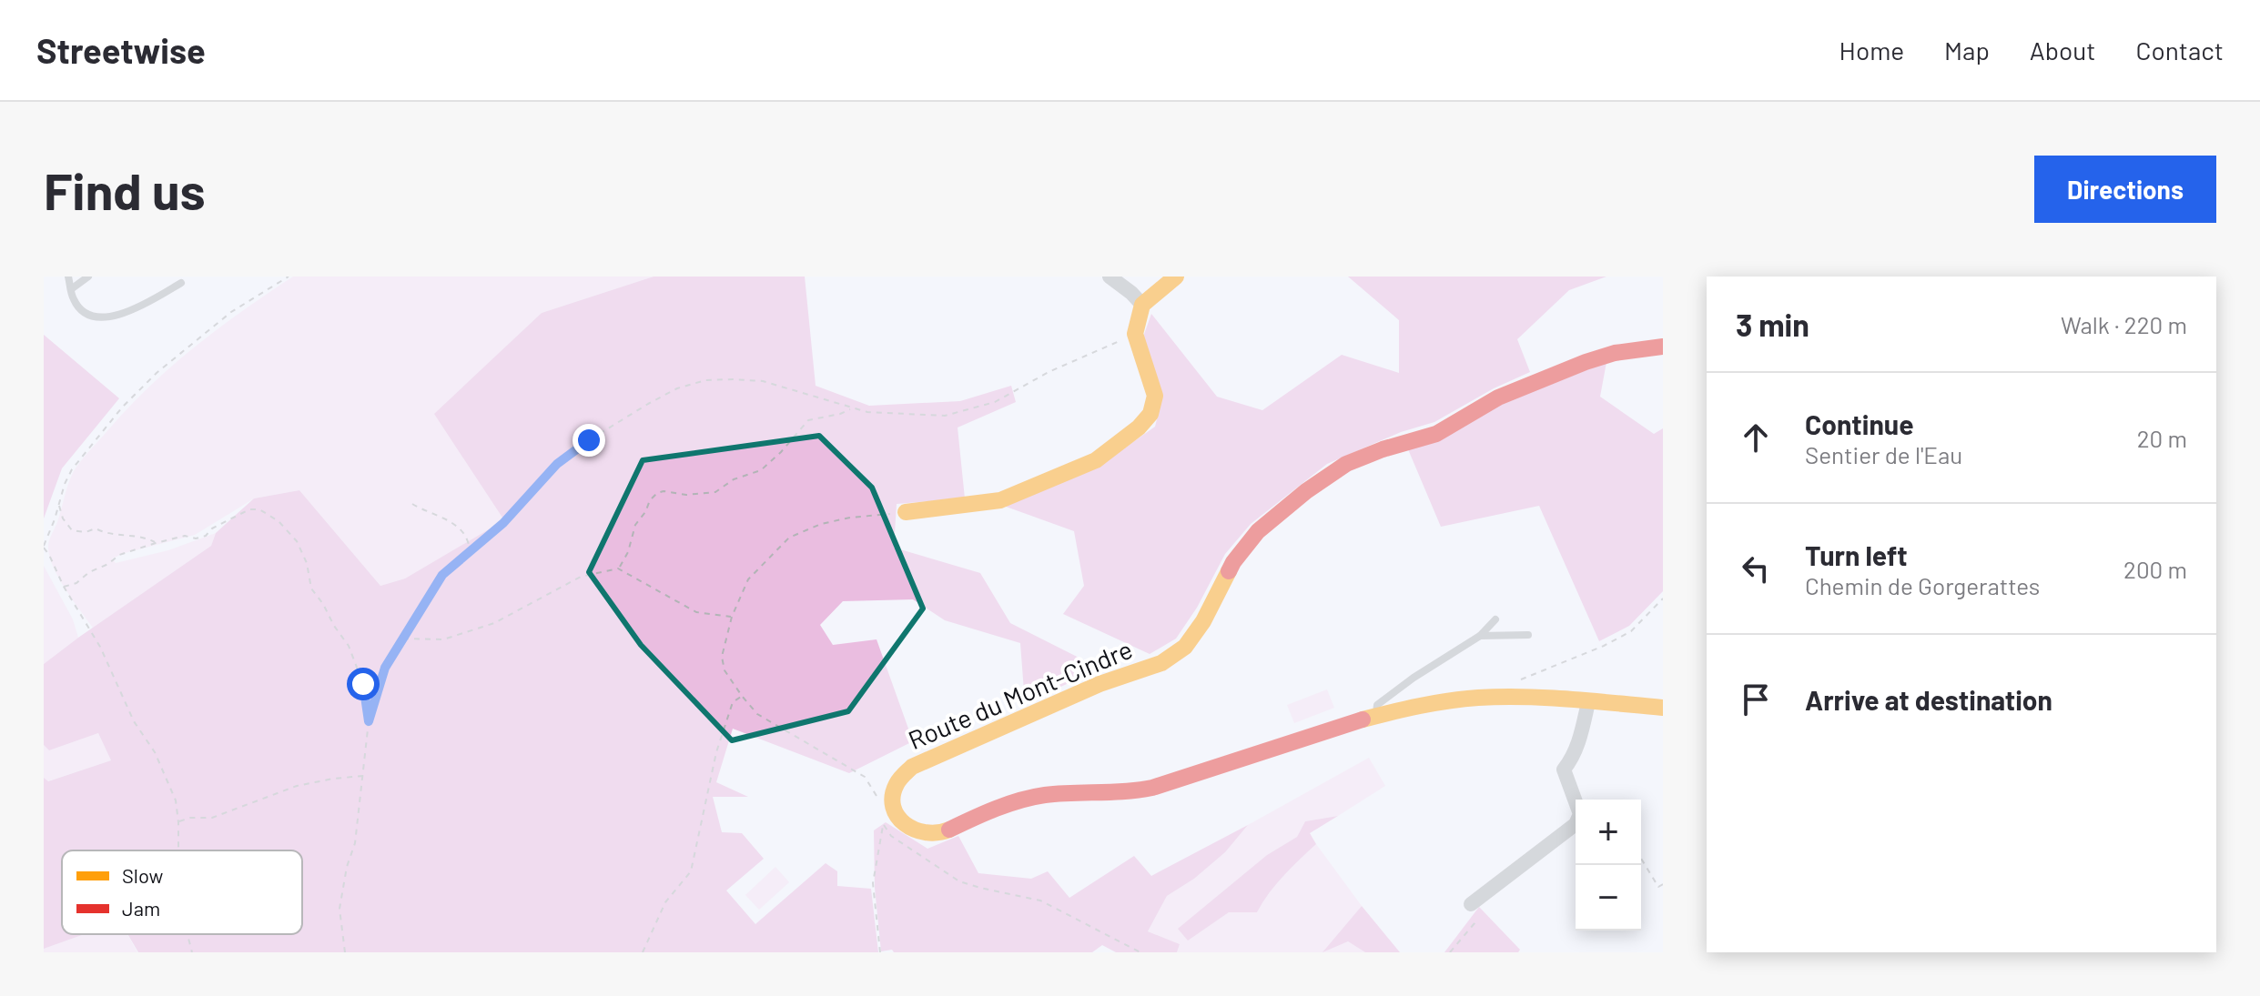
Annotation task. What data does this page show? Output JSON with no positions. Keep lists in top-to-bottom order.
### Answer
{
  "streets": {
    "street": ["Route du Mont-Cindre"]
  },
  "legend": ["Slow", "Jam"],
  "page": {
    "header": "Streetwise",
    "nav": [
      "Home",
      "Map",
      "About",
      "Contact"
    ],
    "buttons": "Directions",
    "title": "Find us",
    "heading": ["3 min", "Walk · 220 m"],
    "list": [
      ["Continue", "Sentier de l'Eau", "20 m"],
      ["Turn left", "Chemin de Gorgerattes", "200 m"],
      "Arrive at destination"
    ],
    "map_buttons": ["+", "−"]
  }
}
